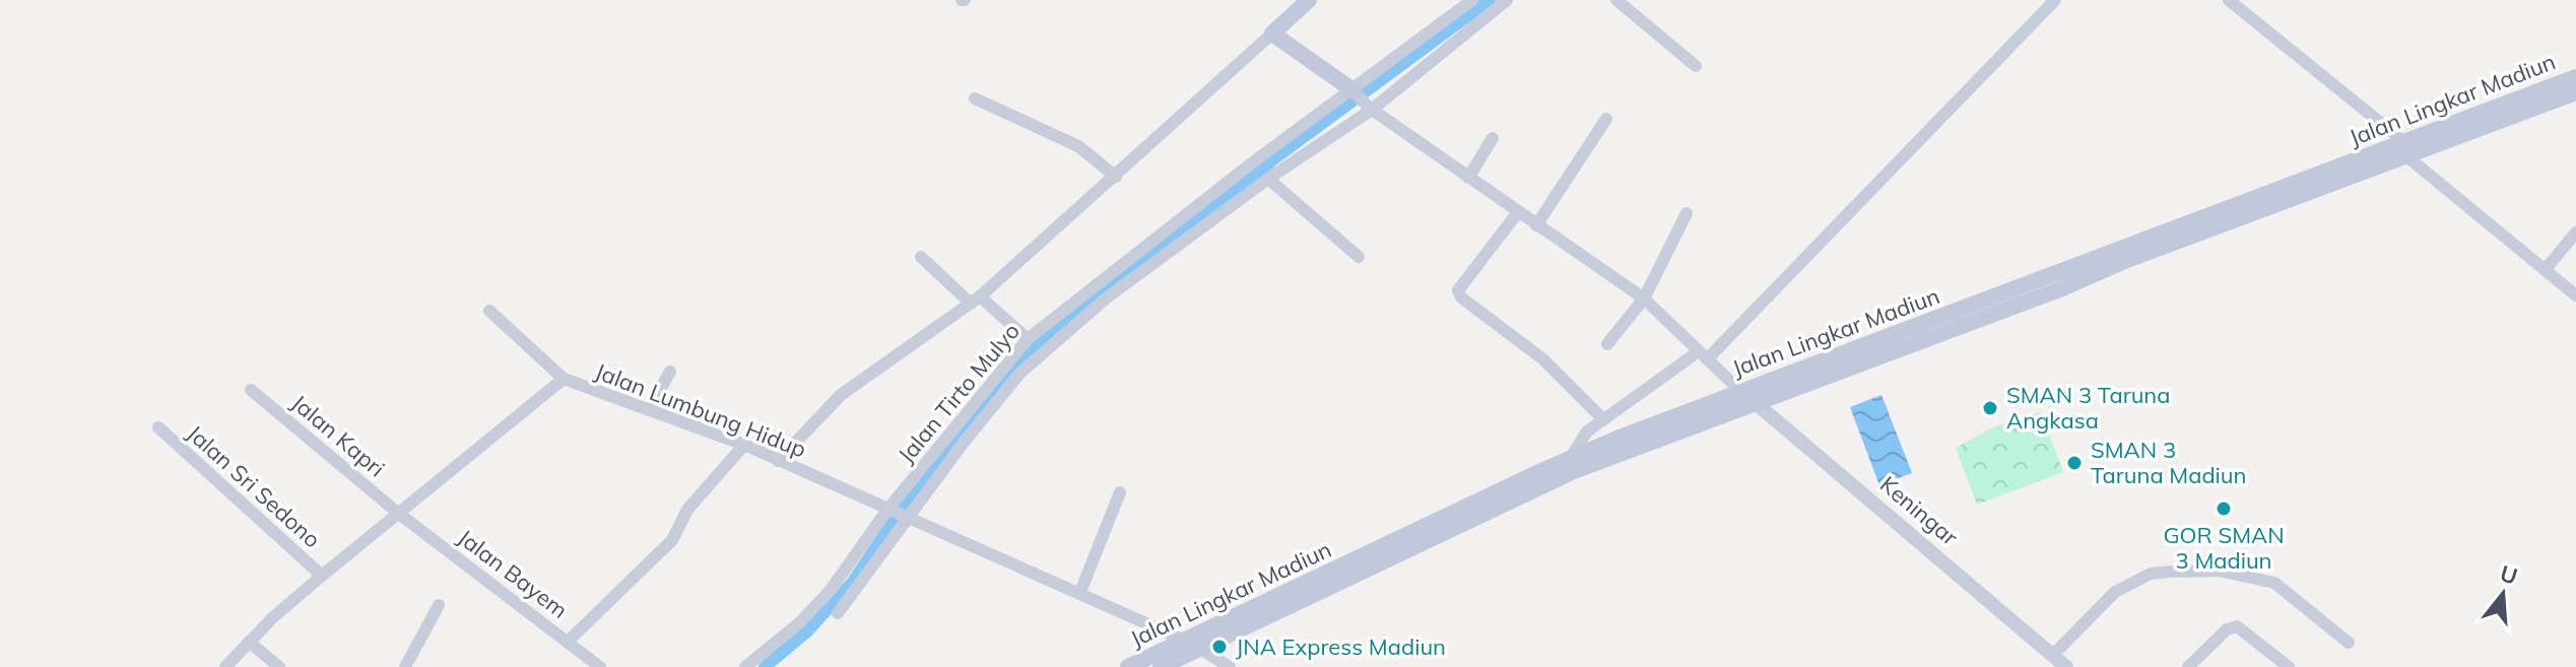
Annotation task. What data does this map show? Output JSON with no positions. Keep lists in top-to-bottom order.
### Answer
{
  "streets": {
    "main road": ["Jalan Lingkar Madiun"],
    "street": [
      "Jalan Tirto Mulyo",
      "Jalan Lumbung Hidup",
      "Jalan Kapri",
      "Jalan Sri Sedono",
      "Keningar",
      "Jalan Bayem"
    ]
  },
  "crossings": [
    ["Jalan Lingkar Madiun", "Jalan Lumbung Hidup"],
    ["Jalan Lingkar Madiun", "Keningar"],
    ["Jalan Tirto Mulyo", "Jalan Lumbung Hidup"],
    ["Jalan Lumbung Hidup", "Jalan Kapri"],
    ["Jalan Lumbung Hidup", "Jalan Sri Sedono"],
    ["Jalan Lumbung Hidup", "Jalan Bayem"],
    ["Jalan Kapri", "Jalan Bayem"]
  ],
  "places": [
    "SMAN 3 Taruna Angkasa",
    "SMAN 3 Taruna Madiun",
    "GOR SMAN 3 Madiun",
    "JNA Express Madiun"
  ],
  "north": "top"
}
